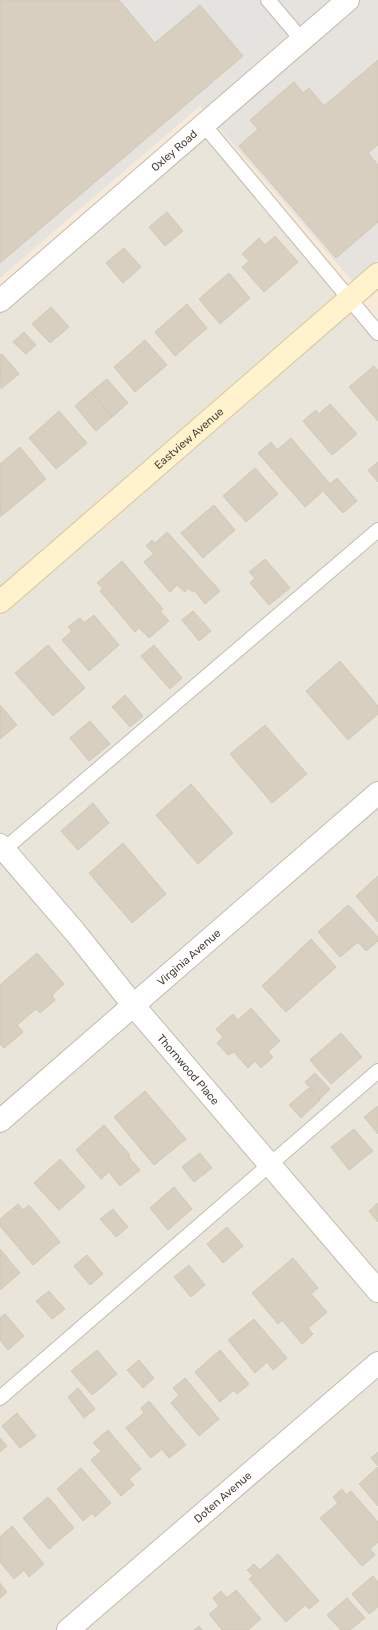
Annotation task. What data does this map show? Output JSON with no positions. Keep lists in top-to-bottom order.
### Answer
{
  "streets": {
    "street": [
      "Oxley Road",
      "Eastview Avenue",
      "Virginia Avenue",
      "Thornwood Place",
      "Doten Avenue"
    ]
  },
  "crossings": [
    ["Virginia Avenue", "Thornwood Place"]
  ]
}
